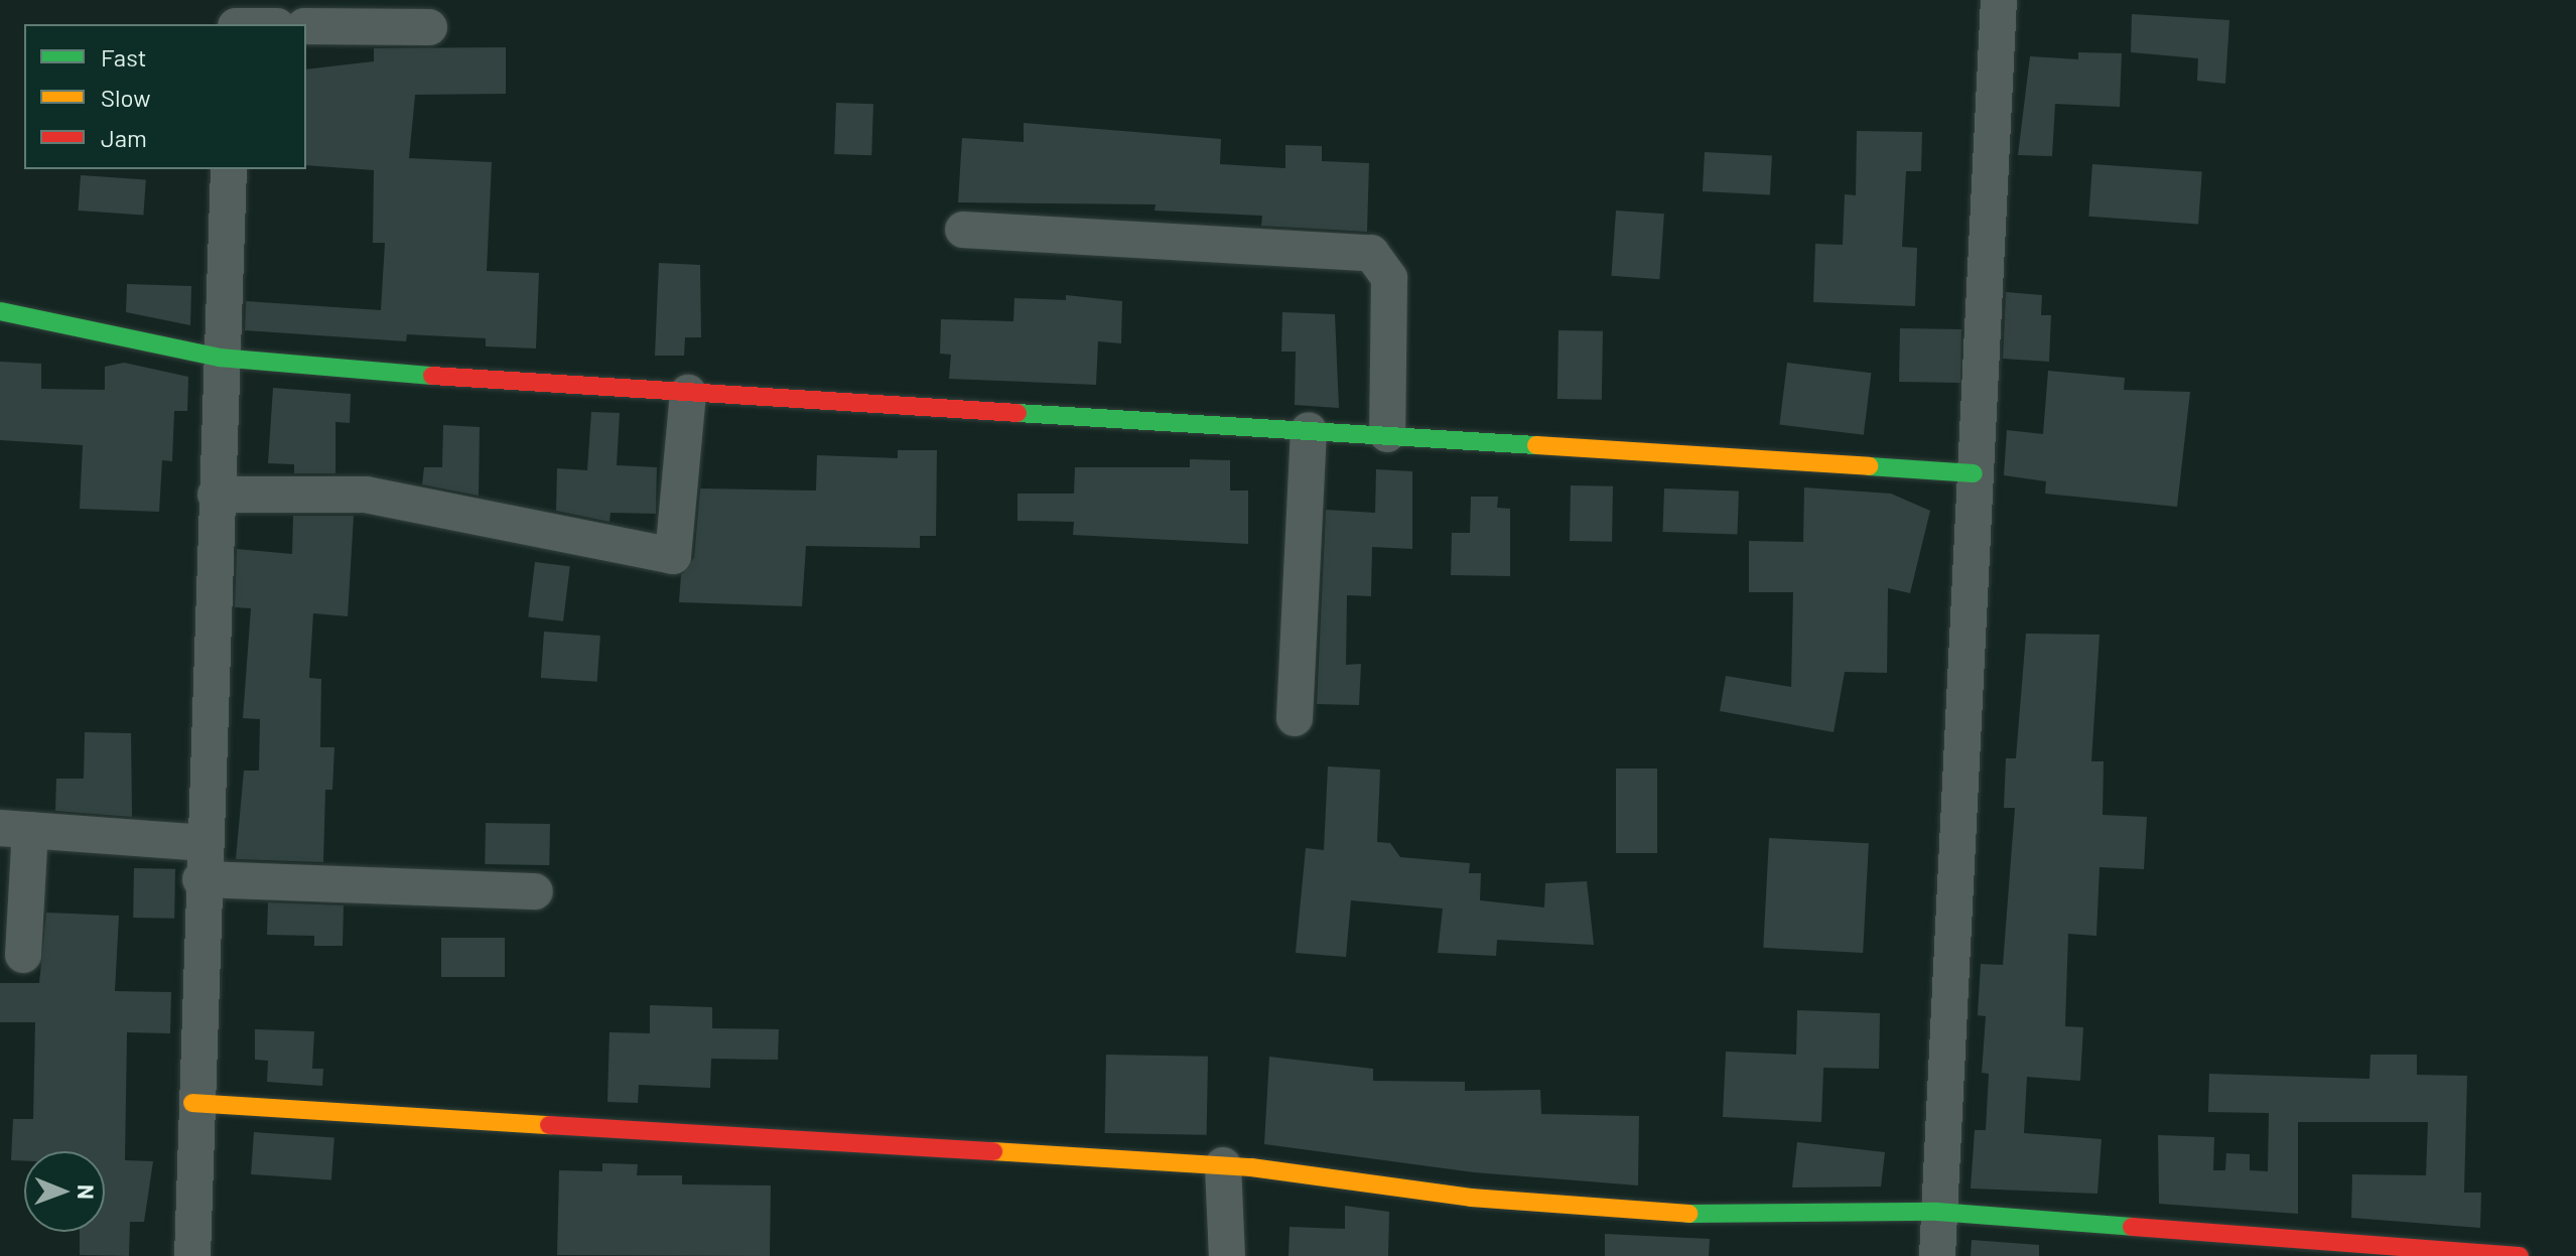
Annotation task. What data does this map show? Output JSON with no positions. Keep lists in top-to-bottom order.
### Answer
{
  "legend": ["Fast", "Slow", "Jam"],
  "north": "right"
}
